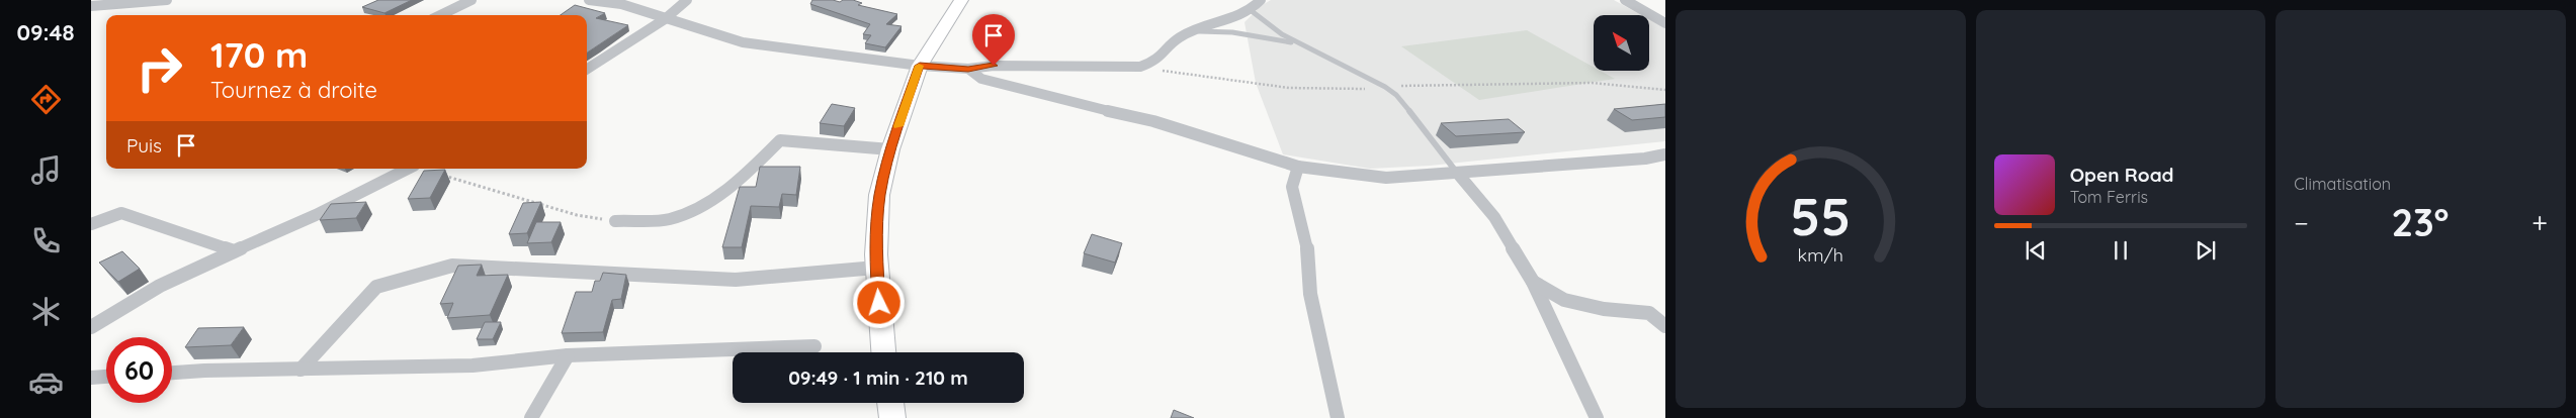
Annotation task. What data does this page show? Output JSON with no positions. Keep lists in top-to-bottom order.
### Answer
{
  "north": "top left",
  "page": {
    "tabs": "09:48",
    "tile": "Climatisation",
    "turn": ["170 m", "Tournez à droite"],
    "then": "Puis",
    "song": ["Open Road", "Tom Ferris"],
    "heat": ["−", "23°", "+"],
    "limit": "60",
    "trip": "09:49 · 1 min · 210 m",
    "gauge": ["55", "km/h"]
  }
}
